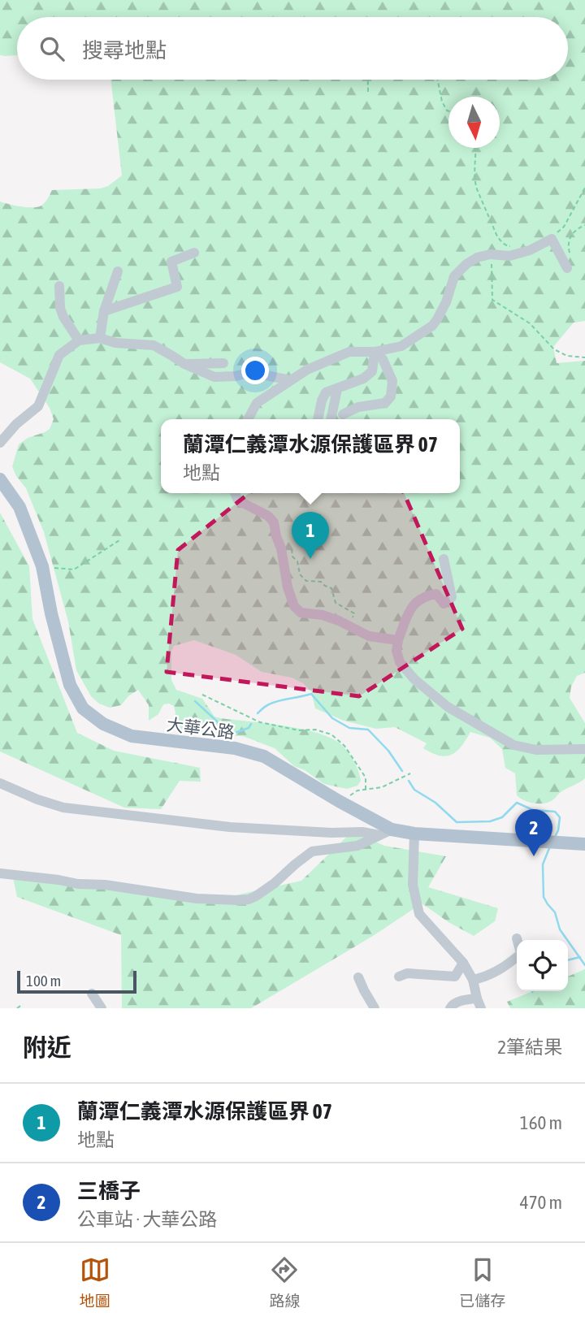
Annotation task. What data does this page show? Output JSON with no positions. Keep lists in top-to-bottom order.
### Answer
{
  "streets": {
    "main road": ["大華公路"]
  },
  "scale_bar": "100 m",
  "north": "bottom",
  "page": {
    "search": "搜尋地點",
    "popup": ["蘭潭仁義潭水源保護區界 07", "地點"],
    "pins": ["1", "2"],
    "scale": "100 m",
    "heading": ["附近", "2筆結果"],
    "list": [
      {
        "mark": "1",
        "name": "蘭潭仁義潭水源保護區界 07",
        "note": "地點",
        "value": "160 m"
      },
      {
        "mark": "2",
        "name": "三橋子",
        "note": "公車站 · 大華公路",
        "value": "470 m"
      }
    ],
    "nav": ["地圖", "路線", "已儲存"]
  }
}
